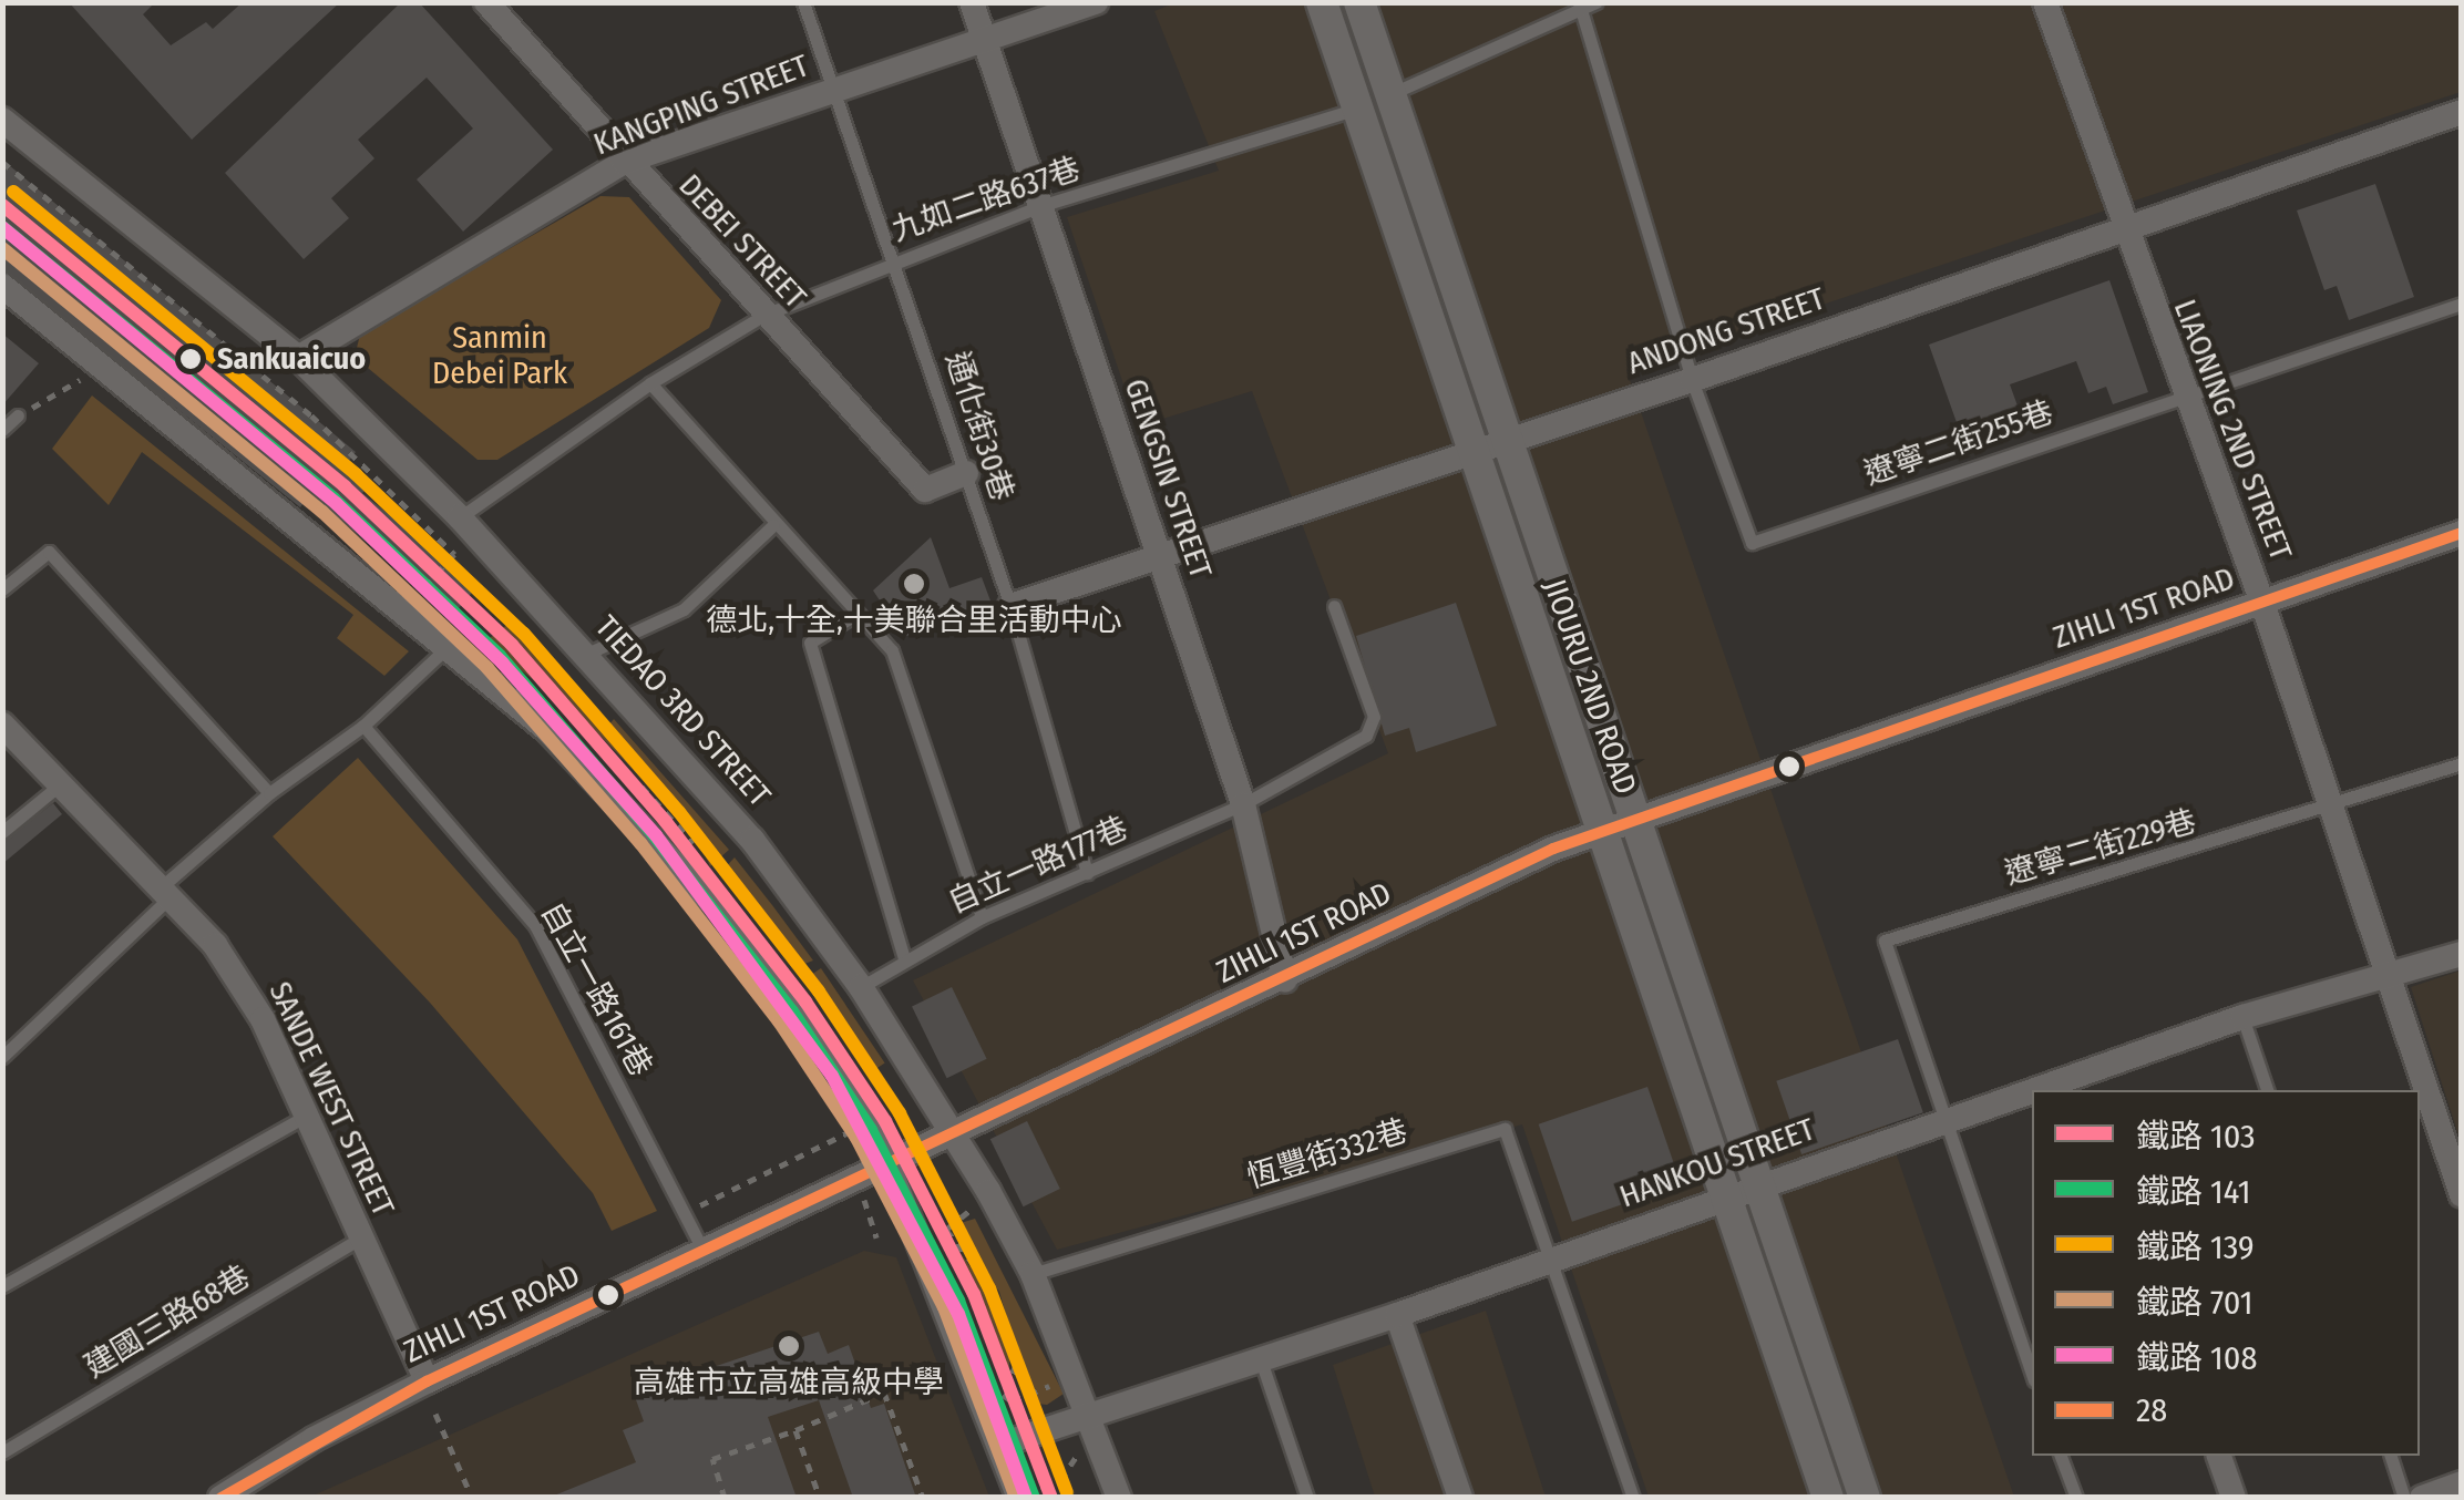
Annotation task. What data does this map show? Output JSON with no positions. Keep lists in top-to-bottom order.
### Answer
{
  "streets": {
    "street": [
      "KANGPING STREET",
      "DEBEI STREET",
      "ANDONG STREET",
      "LIAONING 2ND STREET",
      "GENGSIN STREET",
      "ZIHLI 1ST ROAD",
      "JIOURU 2ND ROAD",
      "TIEDAO 3RD STREET",
      "SANDE WEST STREET",
      "HANKOU STREET"
    ],
    "lane": [
      "九如二路637巷",
      "通化街30巷",
      "遼寧二街255巷",
      "遼寧二街229巷",
      "自立一路177巷",
      "自立一路161巷",
      "恆豐街332巷",
      "建國三路68巷"
    ]
  },
  "crossings": [
    ["KANGPING STREET", "DEBEI STREET"],
    ["KANGPING STREET", "通化街30巷"],
    ["KANGPING STREET", "GENGSIN STREET"],
    ["KANGPING STREET", "TIEDAO 3RD STREET"],
    ["九如二路637巷", "DEBEI STREET"],
    ["九如二路637巷", "通化街30巷"],
    ["九如二路637巷", "GENGSIN STREET"],
    ["九如二路637巷", "JIOURU 2ND ROAD"],
    ["九如二路637巷", "TIEDAO 3RD STREET"],
    ["DEBEI STREET", "通化街30巷"],
    ["ANDONG STREET", "通化街30巷"],
    ["ANDONG STREET", "LIAONING 2ND STREET"],
    ["ANDONG STREET", "遼寧二街255巷"],
    ["ANDONG STREET", "GENGSIN STREET"],
    ["ANDONG STREET", "JIOURU 2ND ROAD"],
    ["通化街30巷", "自立一路177巷"],
    ["LIAONING 2ND STREET", "遼寧二街255巷"],
    ["LIAONING 2ND STREET", "ZIHLI 1ST ROAD"],
    ["LIAONING 2ND STREET", "遼寧二街229巷"],
    ["LIAONING 2ND STREET", "HANKOU STREET"],
    ["GENGSIN STREET", "ZIHLI 1ST ROAD"],
    ["GENGSIN STREET", "自立一路177巷"],
    ["ZIHLI 1ST ROAD", "JIOURU 2ND ROAD"],
    ["ZIHLI 1ST ROAD", "TIEDAO 3RD STREET"],
    ["ZIHLI 1ST ROAD", "自立一路161巷"],
    ["ZIHLI 1ST ROAD", "SANDE WEST STREET"],
    ["JIOURU 2ND ROAD", "HANKOU STREET"],
    ["TIEDAO 3RD STREET", "自立一路177巷"],
    ["TIEDAO 3RD STREET", "恆豐街332巷"],
    ["TIEDAO 3RD STREET", "HANKOU STREET"],
    ["遼寧二街229巷", "HANKOU STREET"],
    ["SANDE WEST STREET", "建國三路68巷"],
    ["恆豐街332巷", "HANKOU STREET"]
  ],
  "parks": ["Sanmin Debei Park"],
  "places": ["Sankuaicuo", "德北,十全,十美聯合里活動中心", "高雄市立高雄高級中學"],
  "lines": [
    "rail line 139",
    "rail line 103",
    "rail line 141",
    "rail line 108",
    "rail line 701",
    "transit line 28"
  ],
  "legend": [
    "鐵路 103",
    "鐵路 141",
    "鐵路 139",
    "鐵路 701",
    "鐵路 108",
    "28"
  ]
}
